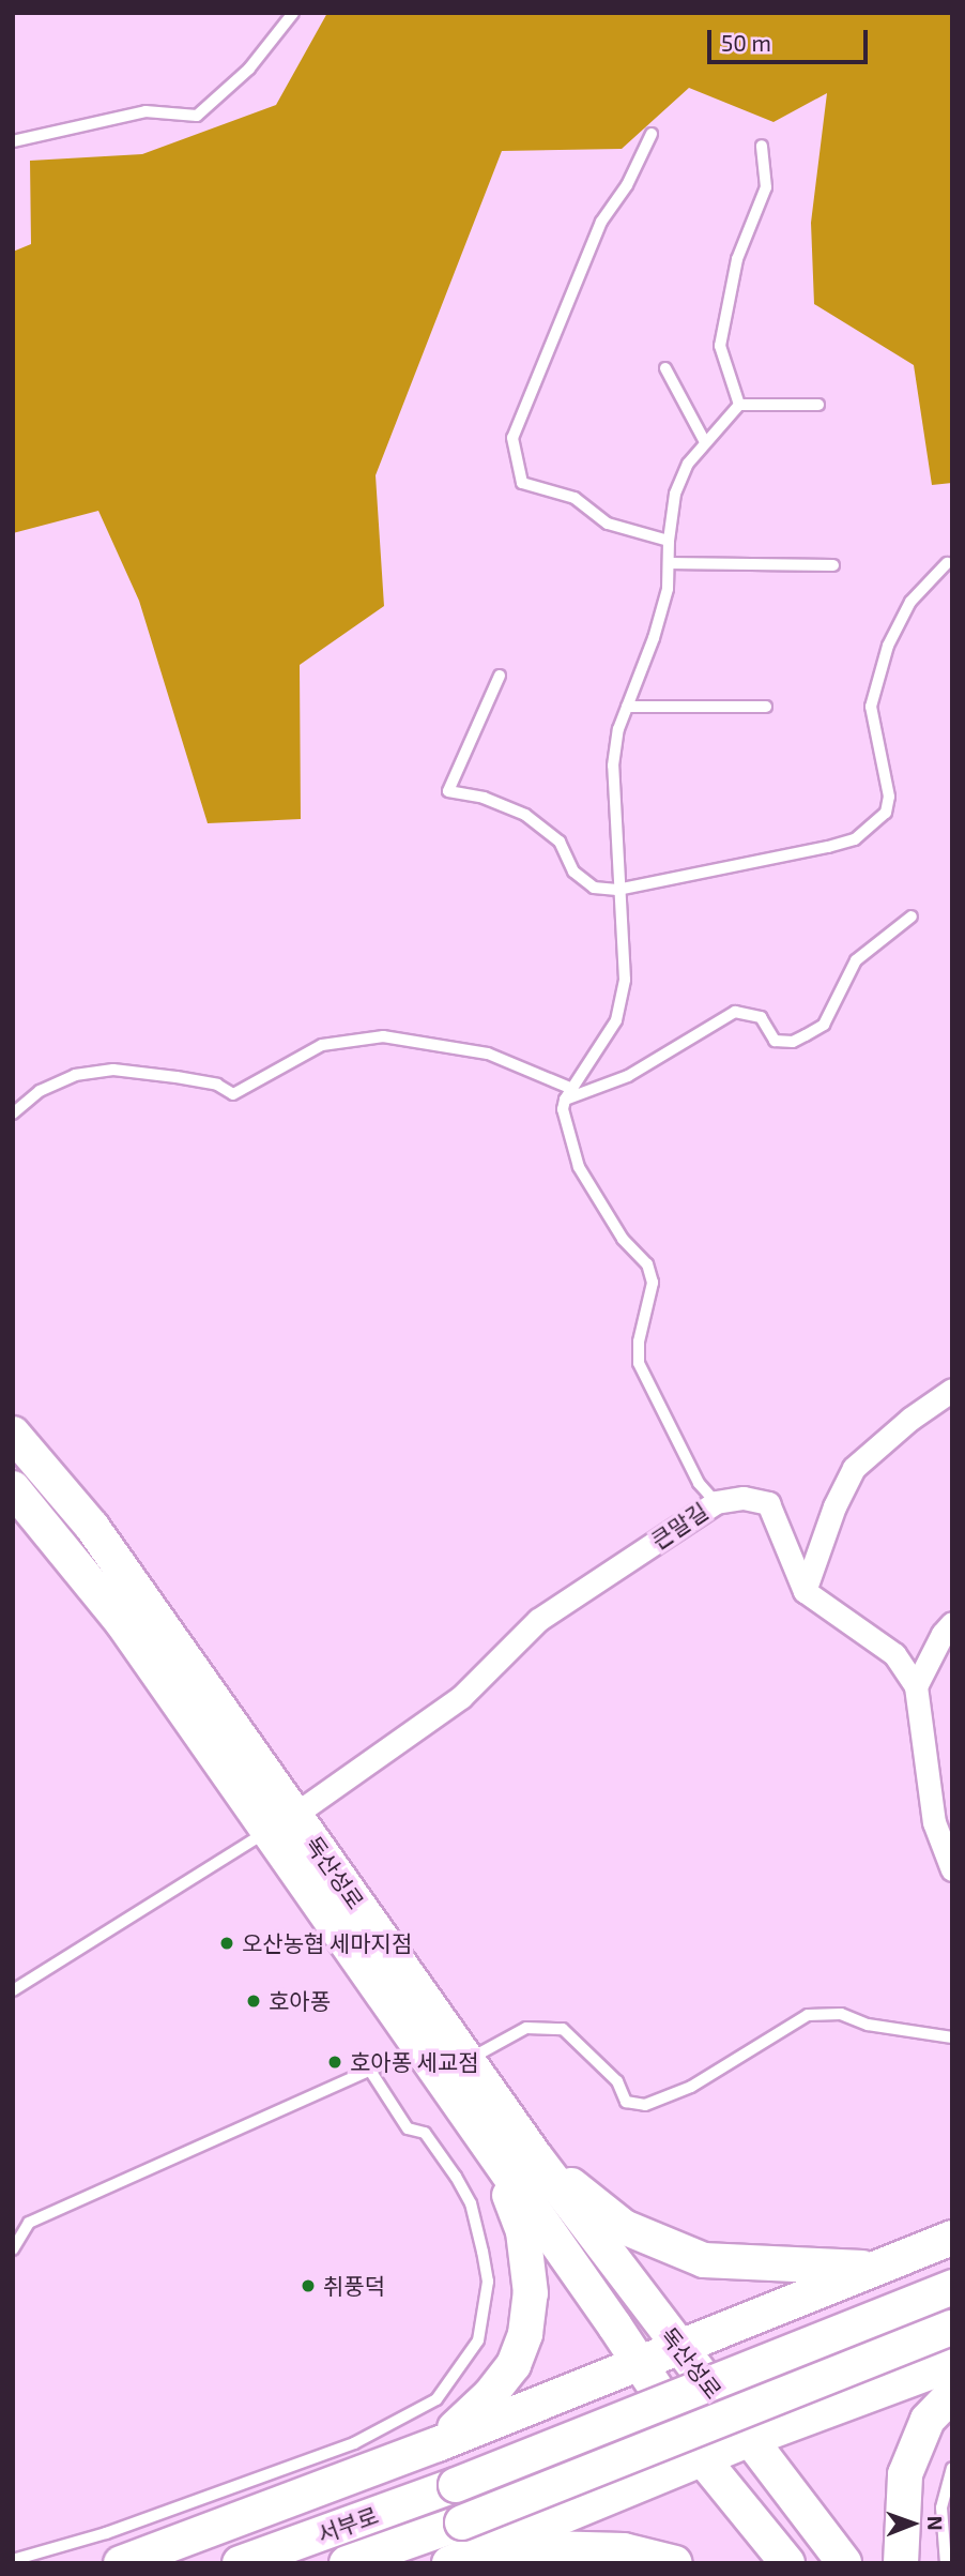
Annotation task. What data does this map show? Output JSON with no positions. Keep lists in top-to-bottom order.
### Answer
{
  "streets": {
    "street": ["큰말길", "독산성로", "서부로"]
  },
  "crossings": [
    ["큰말길", "독산성로"]
  ],
  "places": [
    "오산농협 세마지점",
    "호아퐁",
    "호아퐁 세교점",
    "취풍덕"
  ],
  "scale_bar": "50 m",
  "north": "right"
}
